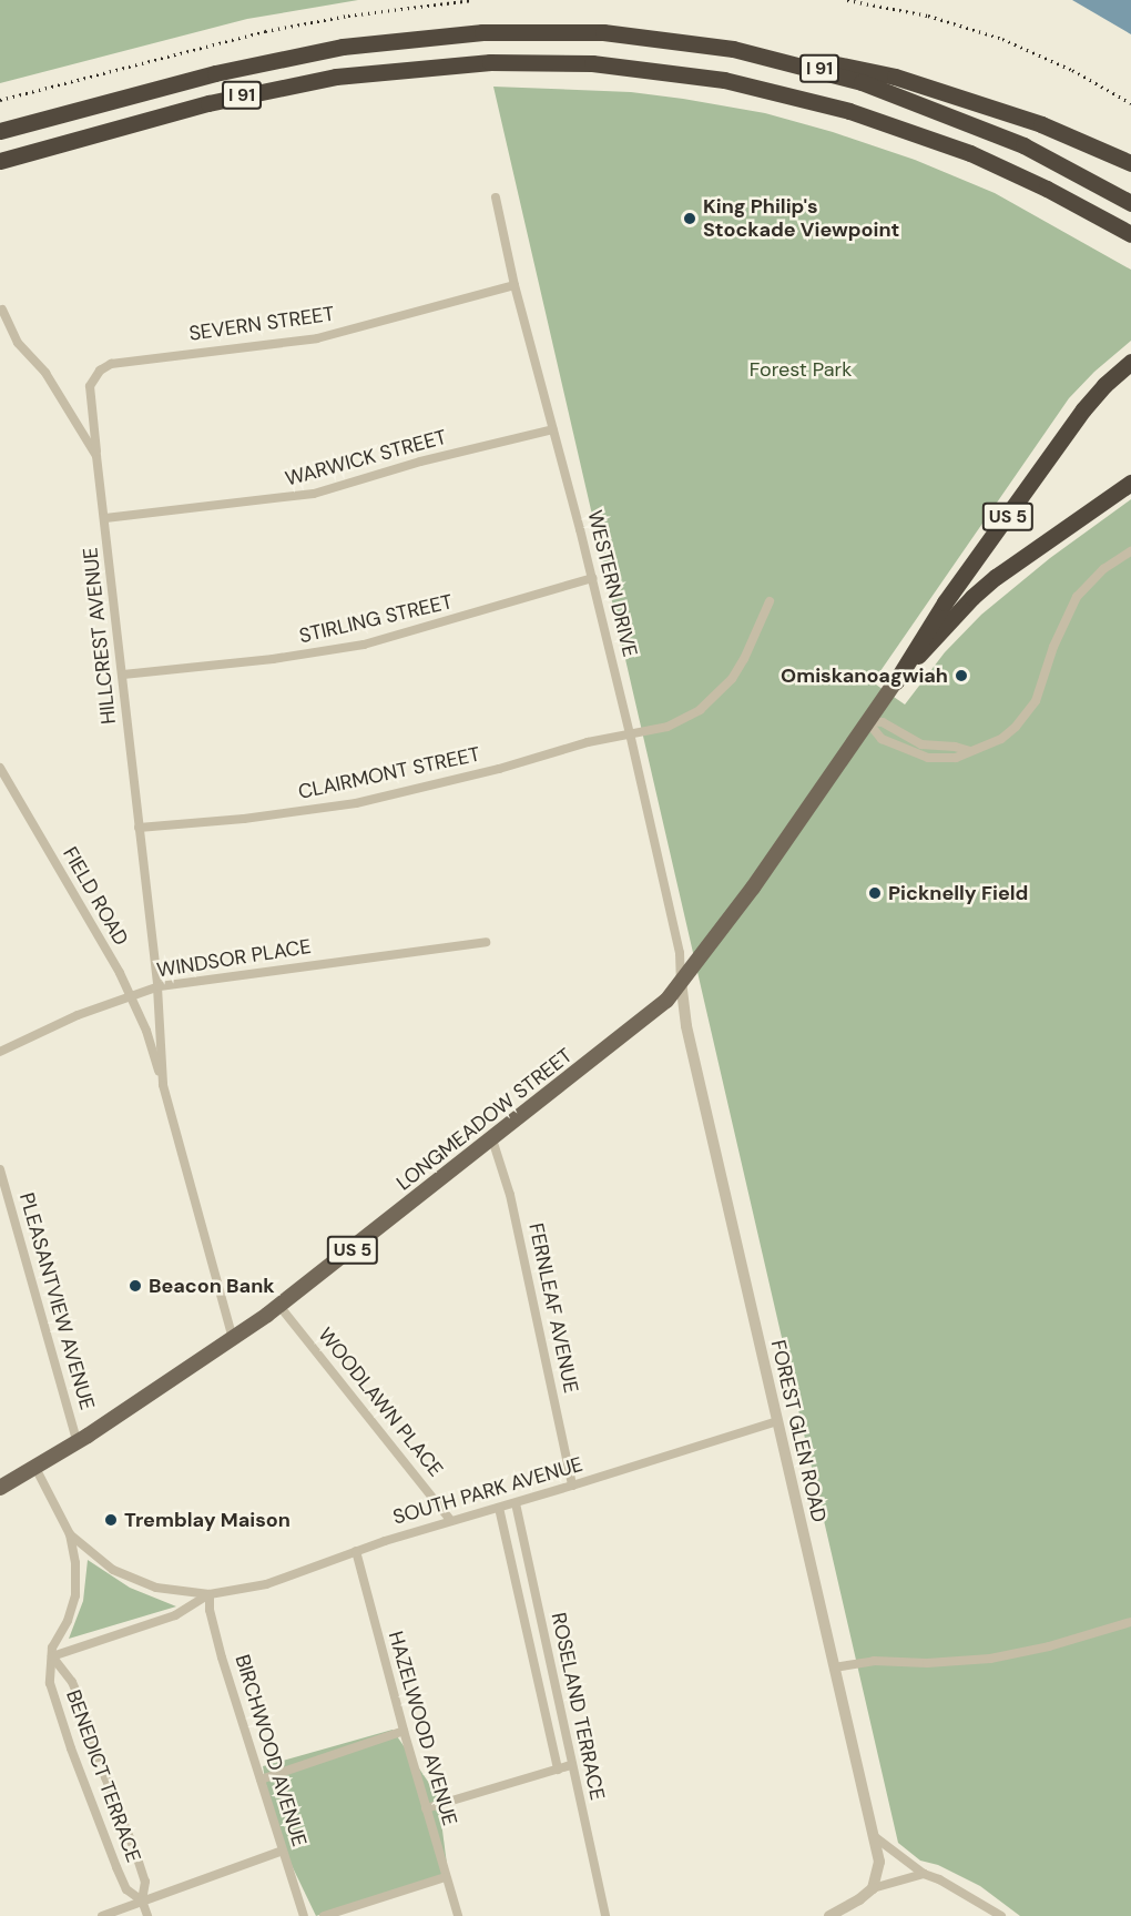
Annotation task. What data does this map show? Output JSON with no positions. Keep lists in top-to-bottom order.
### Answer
{
  "streets": {
    "highway": ["I 91", "US 5"],
    "main road": ["LONGMEADOW STREET"],
    "street": [
      "SEVERN STREET",
      "WARWICK STREET",
      "WESTERN DRIVE",
      "STIRLING STREET",
      "HILLCREST AVENUE",
      "CLAIRMONT STREET",
      "FIELD ROAD",
      "WINDSOR PLACE",
      "PLEASANTVIEW AVENUE",
      "FERNLEAF AVENUE",
      "WOODLAWN PLACE",
      "FOREST GLEN ROAD",
      "SOUTH PARK AVENUE",
      "ROSELAND TERRACE",
      "HAZELWOOD AVENUE",
      "BIRCHWOOD AVENUE",
      "BENEDICT TERRACE"
    ]
  },
  "crossings": [
    ["SEVERN STREET", "WESTERN DRIVE"],
    ["SEVERN STREET", "HILLCREST AVENUE"],
    ["WARWICK STREET", "WESTERN DRIVE"],
    ["WARWICK STREET", "HILLCREST AVENUE"],
    ["US 5", "LONGMEADOW STREET"],
    ["WESTERN DRIVE", "STIRLING STREET"],
    ["WESTERN DRIVE", "CLAIRMONT STREET"],
    ["WESTERN DRIVE", "LONGMEADOW STREET"],
    ["WESTERN DRIVE", "FOREST GLEN ROAD"],
    ["STIRLING STREET", "HILLCREST AVENUE"],
    ["HILLCREST AVENUE", "CLAIRMONT STREET"],
    ["HILLCREST AVENUE", "FIELD ROAD"],
    ["HILLCREST AVENUE", "WINDSOR PLACE"],
    ["FIELD ROAD", "WINDSOR PLACE"],
    ["FIELD ROAD", "LONGMEADOW STREET"],
    ["LONGMEADOW STREET", "PLEASANTVIEW AVENUE"],
    ["LONGMEADOW STREET", "FERNLEAF AVENUE"],
    ["LONGMEADOW STREET", "WOODLAWN PLACE"],
    ["LONGMEADOW STREET", "FOREST GLEN ROAD"],
    ["LONGMEADOW STREET", "SOUTH PARK AVENUE"],
    ["FERNLEAF AVENUE", "SOUTH PARK AVENUE"],
    ["WOODLAWN PLACE", "SOUTH PARK AVENUE"],
    ["FOREST GLEN ROAD", "SOUTH PARK AVENUE"],
    ["SOUTH PARK AVENUE", "ROSELAND TERRACE"],
    ["SOUTH PARK AVENUE", "HAZELWOOD AVENUE"],
    ["SOUTH PARK AVENUE", "BIRCHWOOD AVENUE"],
    ["SOUTH PARK AVENUE", "BENEDICT TERRACE"]
  ],
  "parks": ["Forest Park"],
  "places": [
    "King Philip's Stockade Viewpoint",
    "Omiskanoagwiah",
    "Picknelly Field",
    "Beacon Bank",
    "Tremblay Maison"
  ]
}
